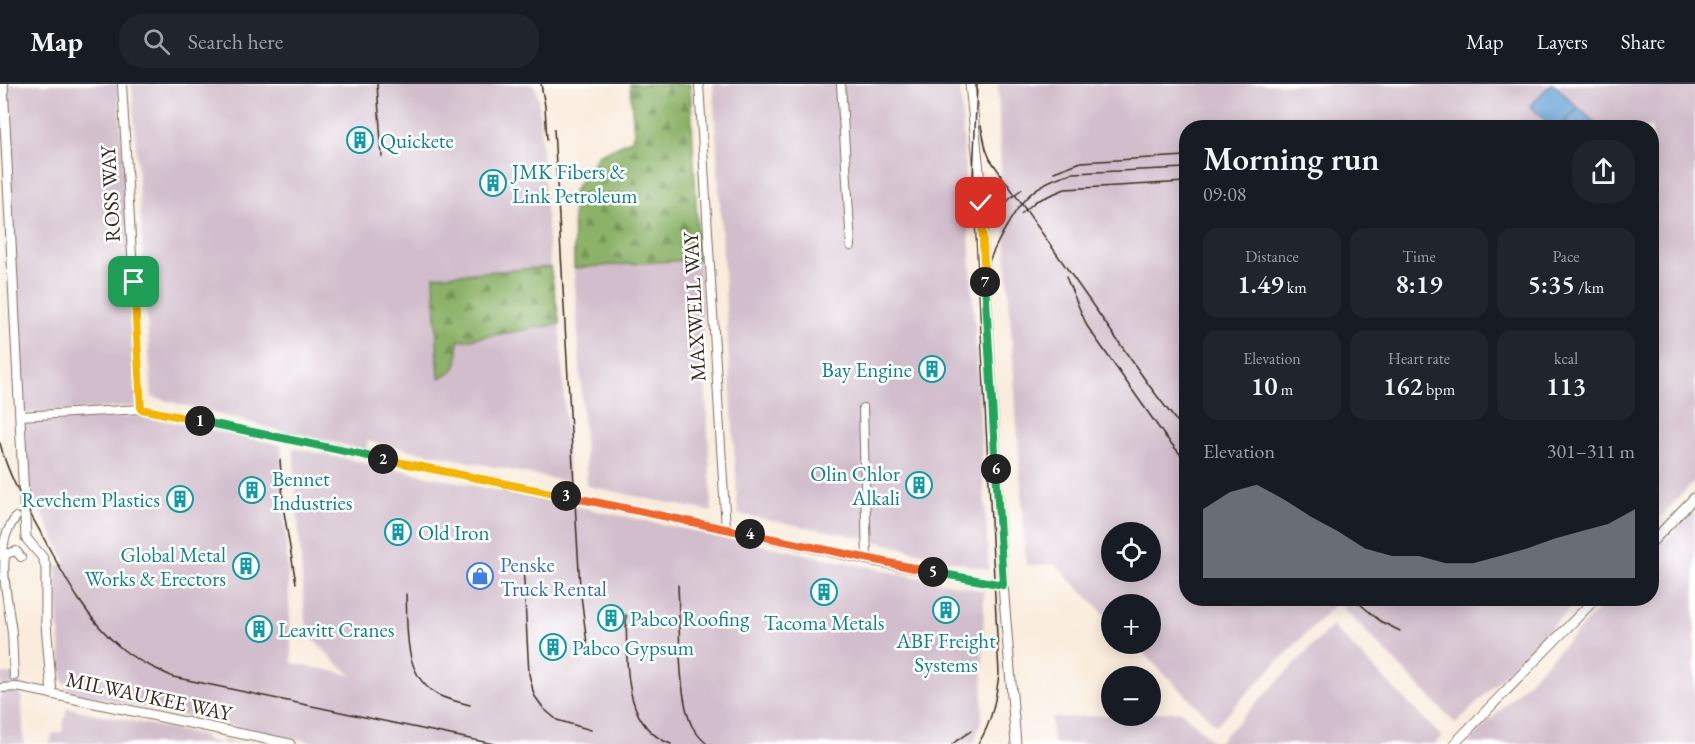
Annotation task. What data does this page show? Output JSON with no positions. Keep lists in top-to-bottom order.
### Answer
{
  "streets": {
    "street": ["ROSS WAY", "MAXWELL WAY", "MILWAUKEE WAY"]
  },
  "places": {
    "building": [
      "Quickete",
      "JMK Fibers & Link Petroleum",
      "Bay Engine",
      "Olin Chlor Alkali",
      "Bennet Industries",
      "Revchem Plastics",
      "Old Iron",
      "Global Metal Works & Erectors",
      "Tacoma Metals",
      "ABF Freight Systems",
      "Pabco Roofing",
      "Leavitt Cranes",
      "Pabco Gypsum"
    ],
    "shop": ["Penske Truck Rental"]
  },
  "page": {
    "header": "Map",
    "search": "Search here",
    "nav": ["Map", "Layers", "Share"],
    "heading": ["Morning run", "09:08"],
    "stats": [
      ["Distance", "1.49 km"],
      ["Time", "8:19"],
      ["Pace", "5:35 /km"],
      ["Elevation", "10 m"],
      ["Heart rate", "162 bpm"],
      ["kcal", "113"]
    ],
    "pins": [
      "7",
      "1",
      "2",
      "6",
      "3",
      "4",
      "5"
    ],
    "chart": ["Elevation", "301–311 m"],
    "map_buttons": ["+", "−"]
  }
}
